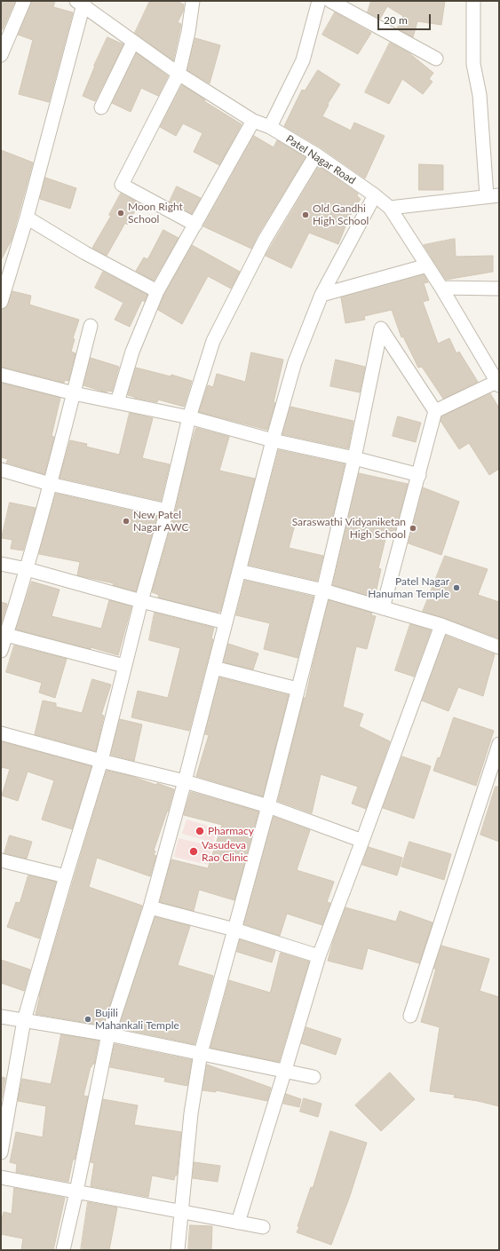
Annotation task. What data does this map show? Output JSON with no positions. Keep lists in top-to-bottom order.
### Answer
{
  "streets": {
    "street": ["Patel Nagar Road"]
  },
  "places": [
    "Moon Right School",
    "Old Gandhi High School",
    "New Patel Nagar AWC",
    "Saraswathi Vidyaniketan High School",
    "Patel Nagar Hanuman Temple",
    "Pharmacy",
    "Vasudeva Rao Clinic",
    "Bujili Mahankali Temple"
  ],
  "scale_bar": "20 m"
}
